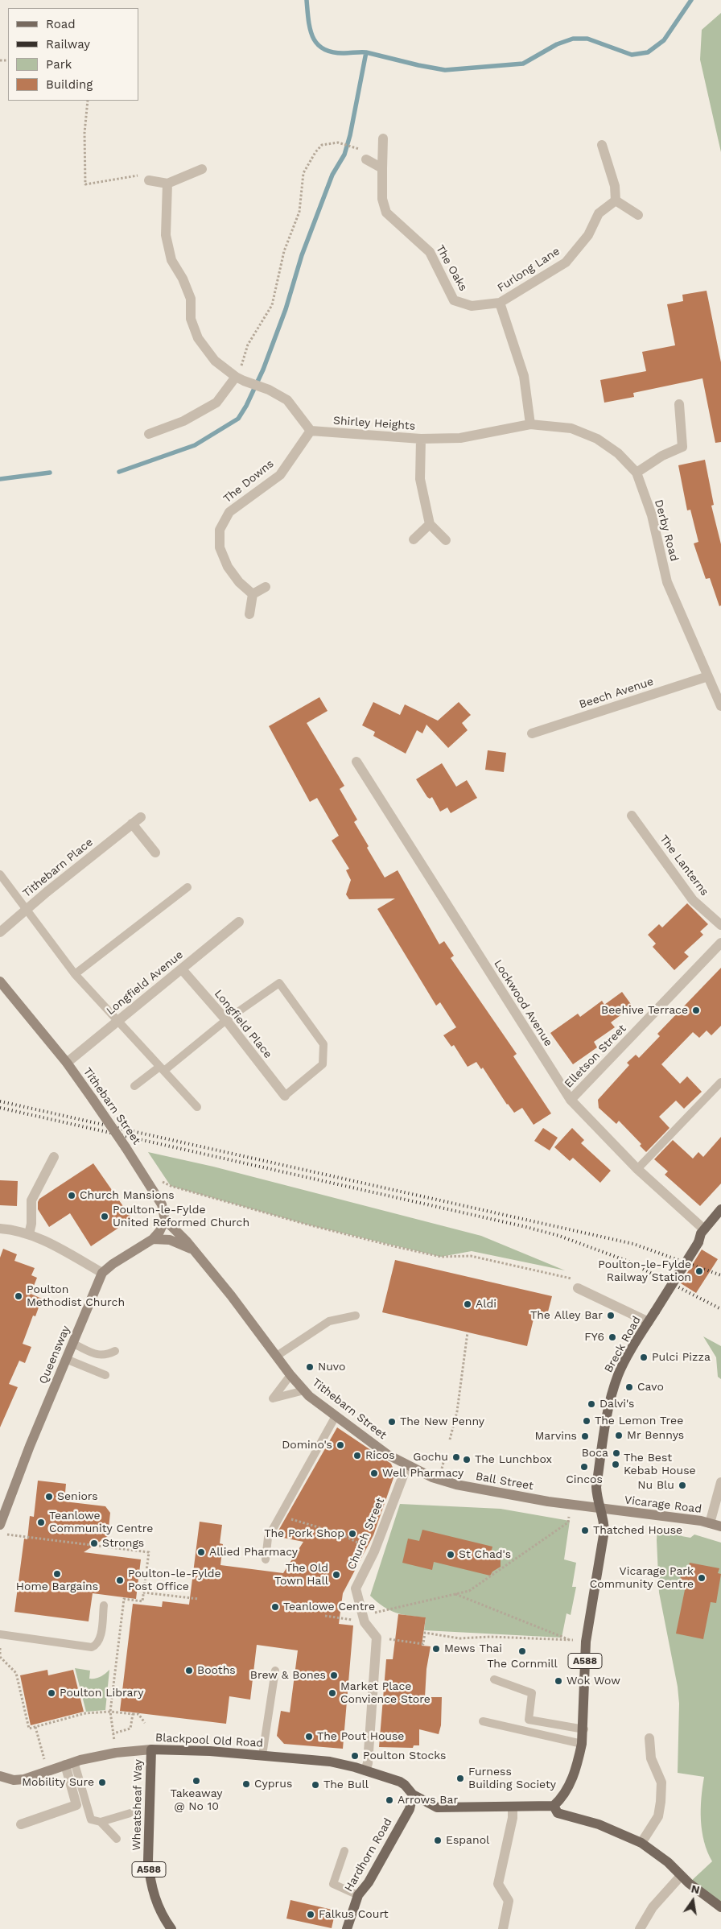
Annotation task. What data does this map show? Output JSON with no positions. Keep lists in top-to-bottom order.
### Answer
{
  "streets": {
    "main road": [
      "Tithebarn Street",
      "Breck Road",
      "Queensway",
      "Ball Street",
      "Vicarage Road",
      "A588",
      "Blackpool Old Road",
      "Wheatsheaf Way",
      "Hardhorn Road"
    ],
    "street": [
      "The Oaks",
      "Furlong Lane",
      "Shirley Heights",
      "The Downs",
      "Derby Road",
      "Beech Avenue",
      "The Lanterns",
      "Tithebarn Place",
      "Longfield Avenue",
      "Lockwood Avenue",
      "Longfield Place",
      "Elletson Street",
      "Church Street"
    ]
  },
  "crossings": [
    ["The Oaks", "Furlong Lane"],
    ["Shirley Heights", "The Downs"],
    ["Shirley Heights", "Derby Road"],
    ["Derby Road", "Beech Avenue"],
    ["Longfield Avenue", "Longfield Place"],
    ["Longfield Avenue", "Tithebarn Street"],
    ["Lockwood Avenue", "Elletson Street"],
    ["Lockwood Avenue", "Breck Road"],
    ["Tithebarn Street", "Queensway"],
    ["Tithebarn Street", "Ball Street"],
    ["Tithebarn Street", "Church Street"],
    ["Breck Road", "Ball Street"],
    ["Breck Road", "Vicarage Road"],
    ["Breck Road", "A588"],
    ["Ball Street", "Vicarage Road"],
    ["Ball Street", "Church Street"],
    ["Ball Street", "A588"],
    ["Vicarage Road", "A588"],
    ["A588", "Blackpool Old Road"],
    ["Blackpool Old Road", "Wheatsheaf Way"],
    ["Blackpool Old Road", "Hardhorn Road"]
  ],
  "places": [
    "Beehive Terrace",
    "Church Mansions",
    "Poulton-le-Fylde United Reformed Church",
    "Poulton-le-Fylde Railway Station",
    "Poulton Methodist Church",
    "Aldi",
    "The Alley Bar",
    "FY6",
    "Pulci Pizza",
    "Nuvo",
    "Cavo",
    "Dalvi's",
    "The Lemon Tree",
    "The New Penny",
    "Mr Bennys",
    "Marvins",
    "Domino's",
    "Boca",
    "Ricos",
    "Gochu",
    "The Lunchbox",
    "The Best Kebab House",
    "Cincos",
    "Well Pharmacy",
    "Nu Blu",
    "Seniors",
    "Teanlowe Community Centre",
    "Thatched House",
    "The Pork Shop",
    "Strongs",
    "Allied Pharmacy",
    "St Chad's",
    "Home Bargains",
    "The Old Town Hall",
    "Vicarage Park Community Centre",
    "Poulton-le-Fylde Post Office",
    "Teanlowe Centre",
    "Mews Thai",
    "The Cornmill",
    "Booths",
    "Brew & Bones",
    "Wok Wow",
    "Poulton Library",
    "Market Place Convience Store",
    "The Pout House",
    "Poulton Stocks",
    "Furness Building Society",
    "Takeaway @ No 10",
    "Mobility Sure",
    "Cyprus",
    "The Bull",
    "Arrows Bar",
    "Espanol",
    "Falkus Court"
  ],
  "legend": [
    "Road",
    "Railway",
    "Park",
    "Building"
  ],
  "north": "top"
}
